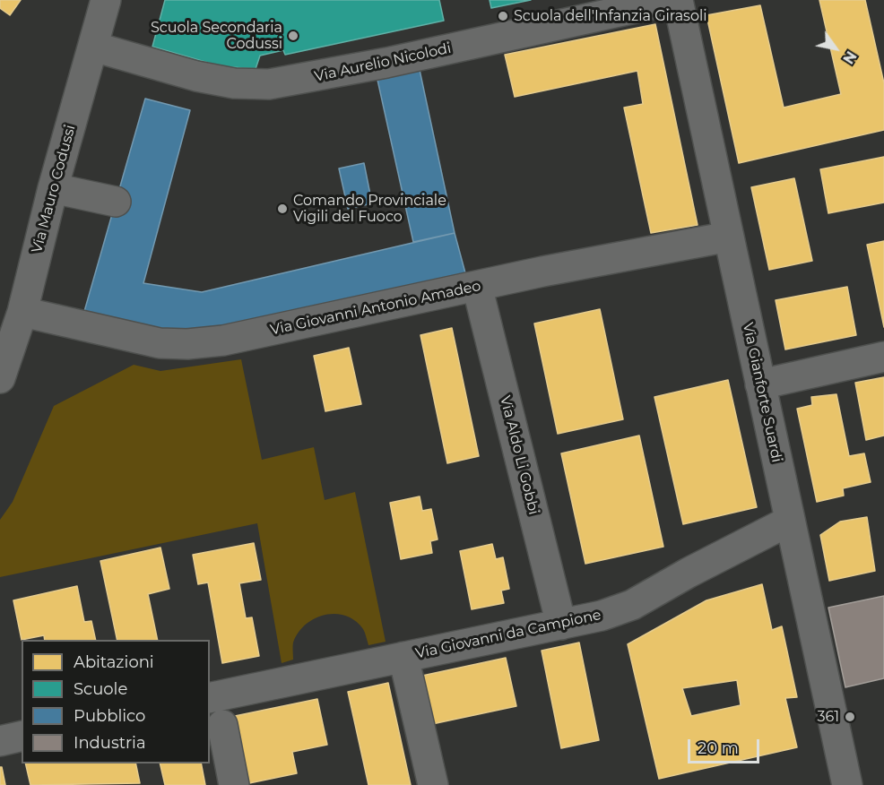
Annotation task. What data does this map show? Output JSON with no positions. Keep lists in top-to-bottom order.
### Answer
{
  "streets": {
    "street": [
      "Via Aurelio Nicolodi",
      "Via Mauro Codussi",
      "Via Giovanni Antonio Amadeo",
      "Via Gianforte Suardi",
      "Via Aldo Li Gobbi",
      "Via Giovanni da Campione"
    ]
  },
  "crossings": [
    ["Via Aurelio Nicolodi", "Via Mauro Codussi"],
    ["Via Mauro Codussi", "Via Giovanni Antonio Amadeo"],
    ["Via Giovanni Antonio Amadeo", "Via Gianforte Suardi"],
    ["Via Giovanni Antonio Amadeo", "Via Aldo Li Gobbi"],
    ["Via Gianforte Suardi", "Via Giovanni da Campione"],
    ["Via Aldo Li Gobbi", "Via Giovanni da Campione"]
  ],
  "places": [
    "Scuola dell'Infanzia Girasoli",
    "Scuola Secondaria Codussi",
    "Comando Provinciale Vigili del Fuoco",
    "361"
  ],
  "legend": [
    "Abitazioni",
    "Scuole",
    "Pubblico",
    "Industria"
  ],
  "scale_bar": "20 m",
  "north": "bottom right"
}
